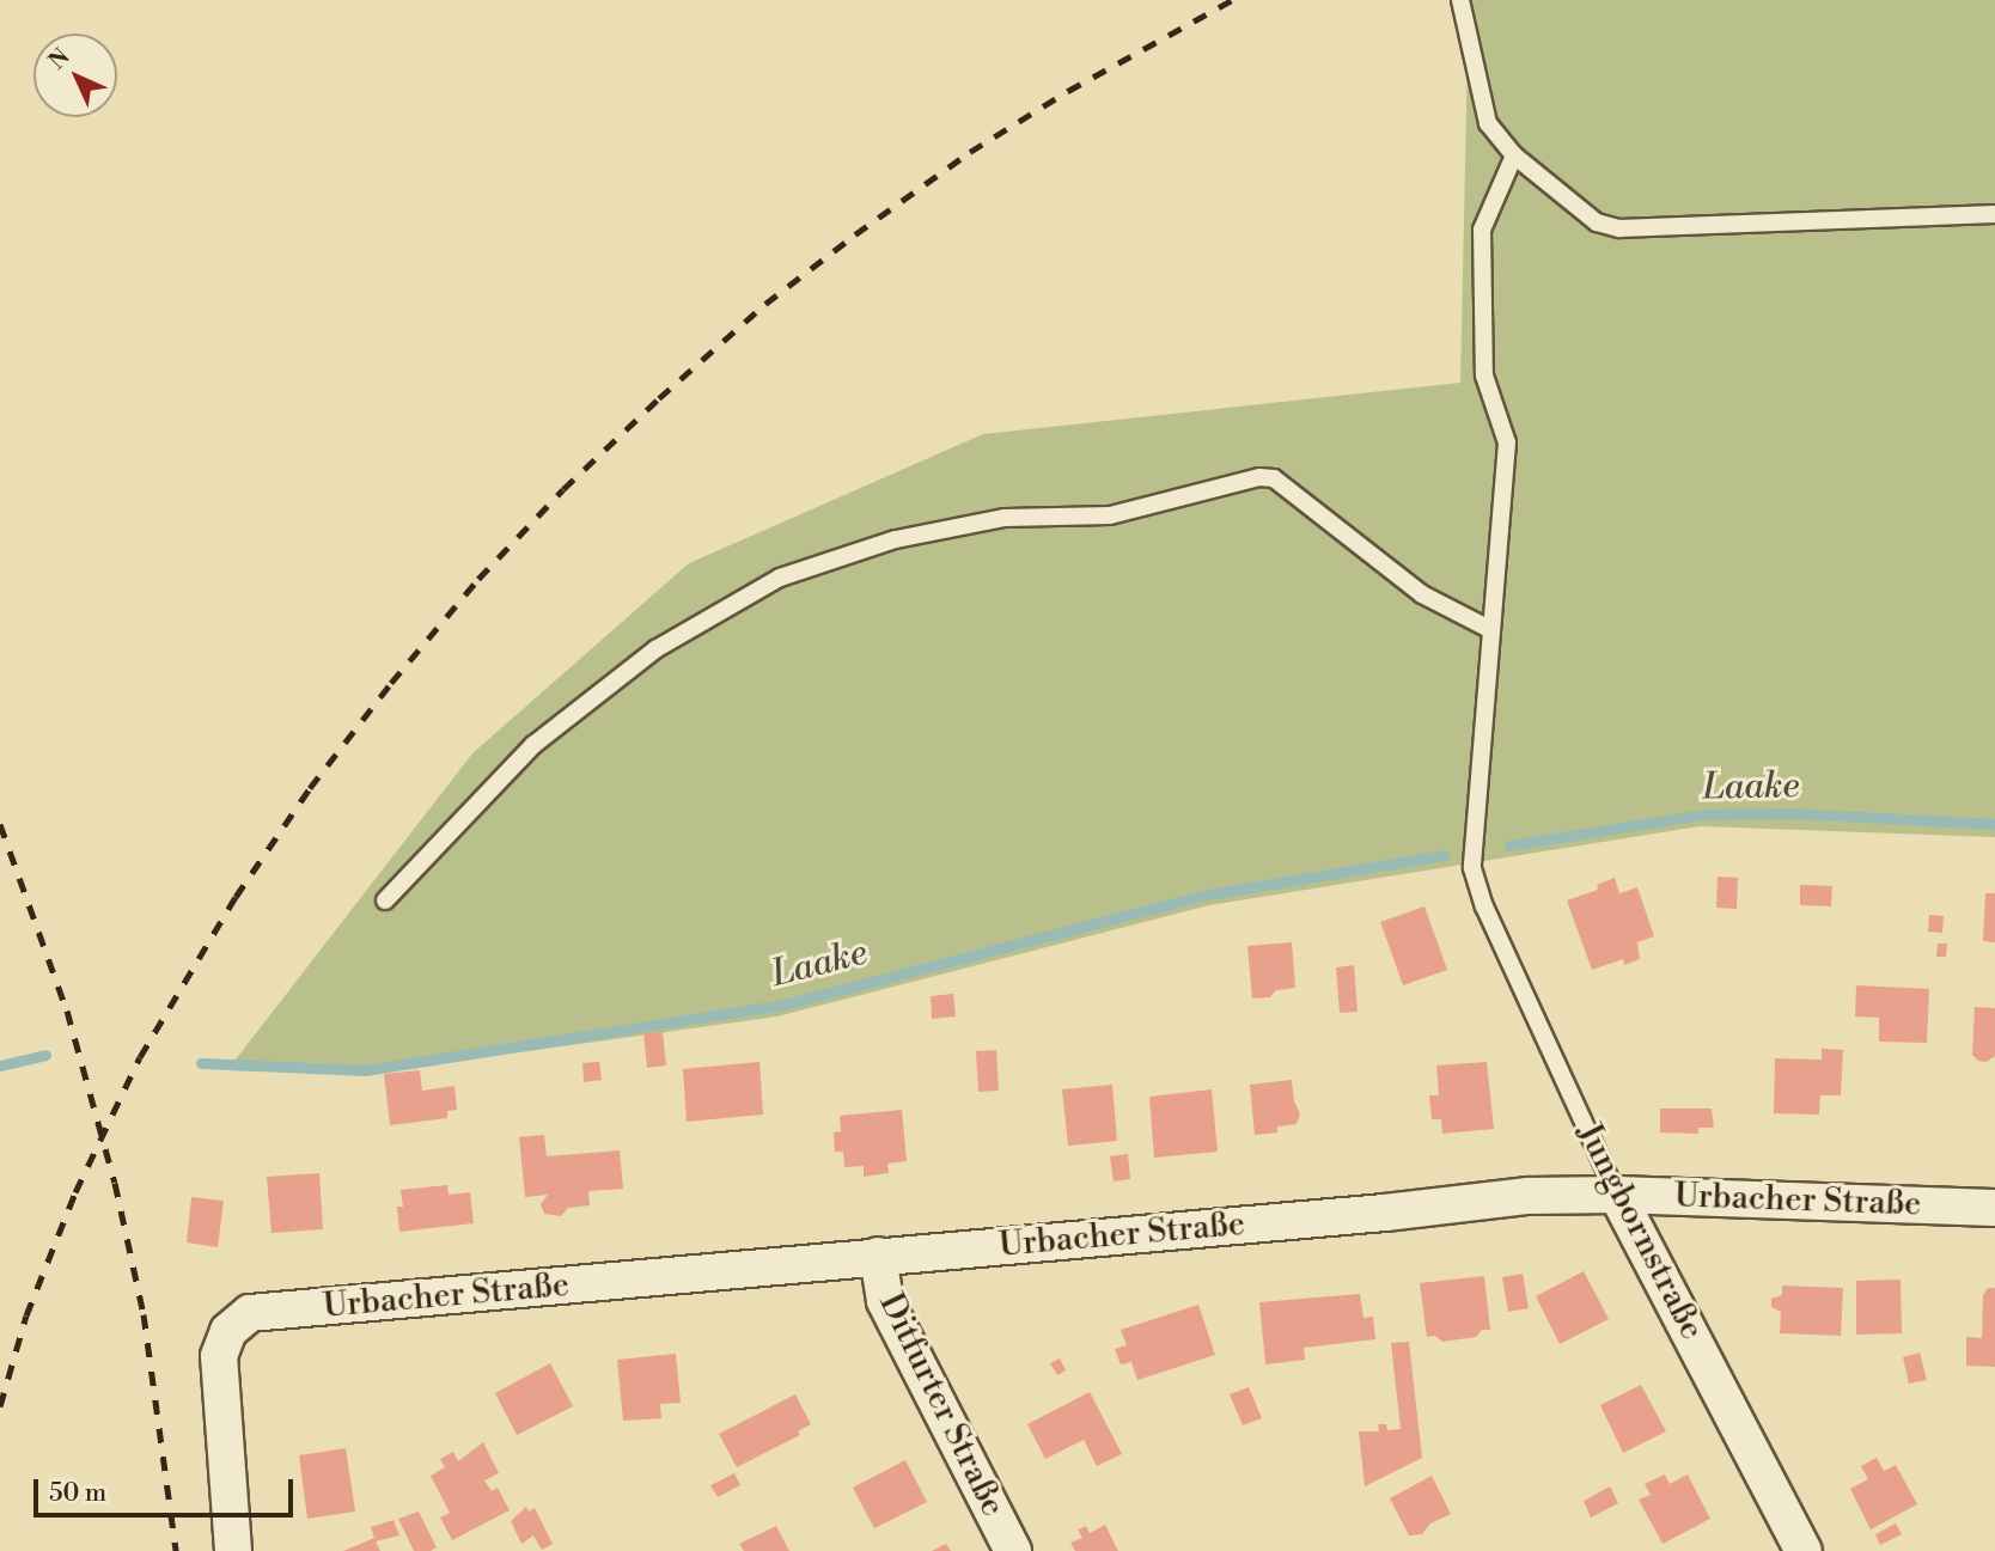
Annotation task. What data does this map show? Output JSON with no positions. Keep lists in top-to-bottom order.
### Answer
{
  "streets": {
    "street": ["Urbacher Straße", "Jungbornstraße", "Ditfurter Straße"]
  },
  "crossings": [
    ["Urbacher Straße", "Jungbornstraße"],
    ["Urbacher Straße", "Ditfurter Straße"]
  ],
  "water": ["Laake"],
  "scale_bar": "50 m",
  "north": "top left"
}
